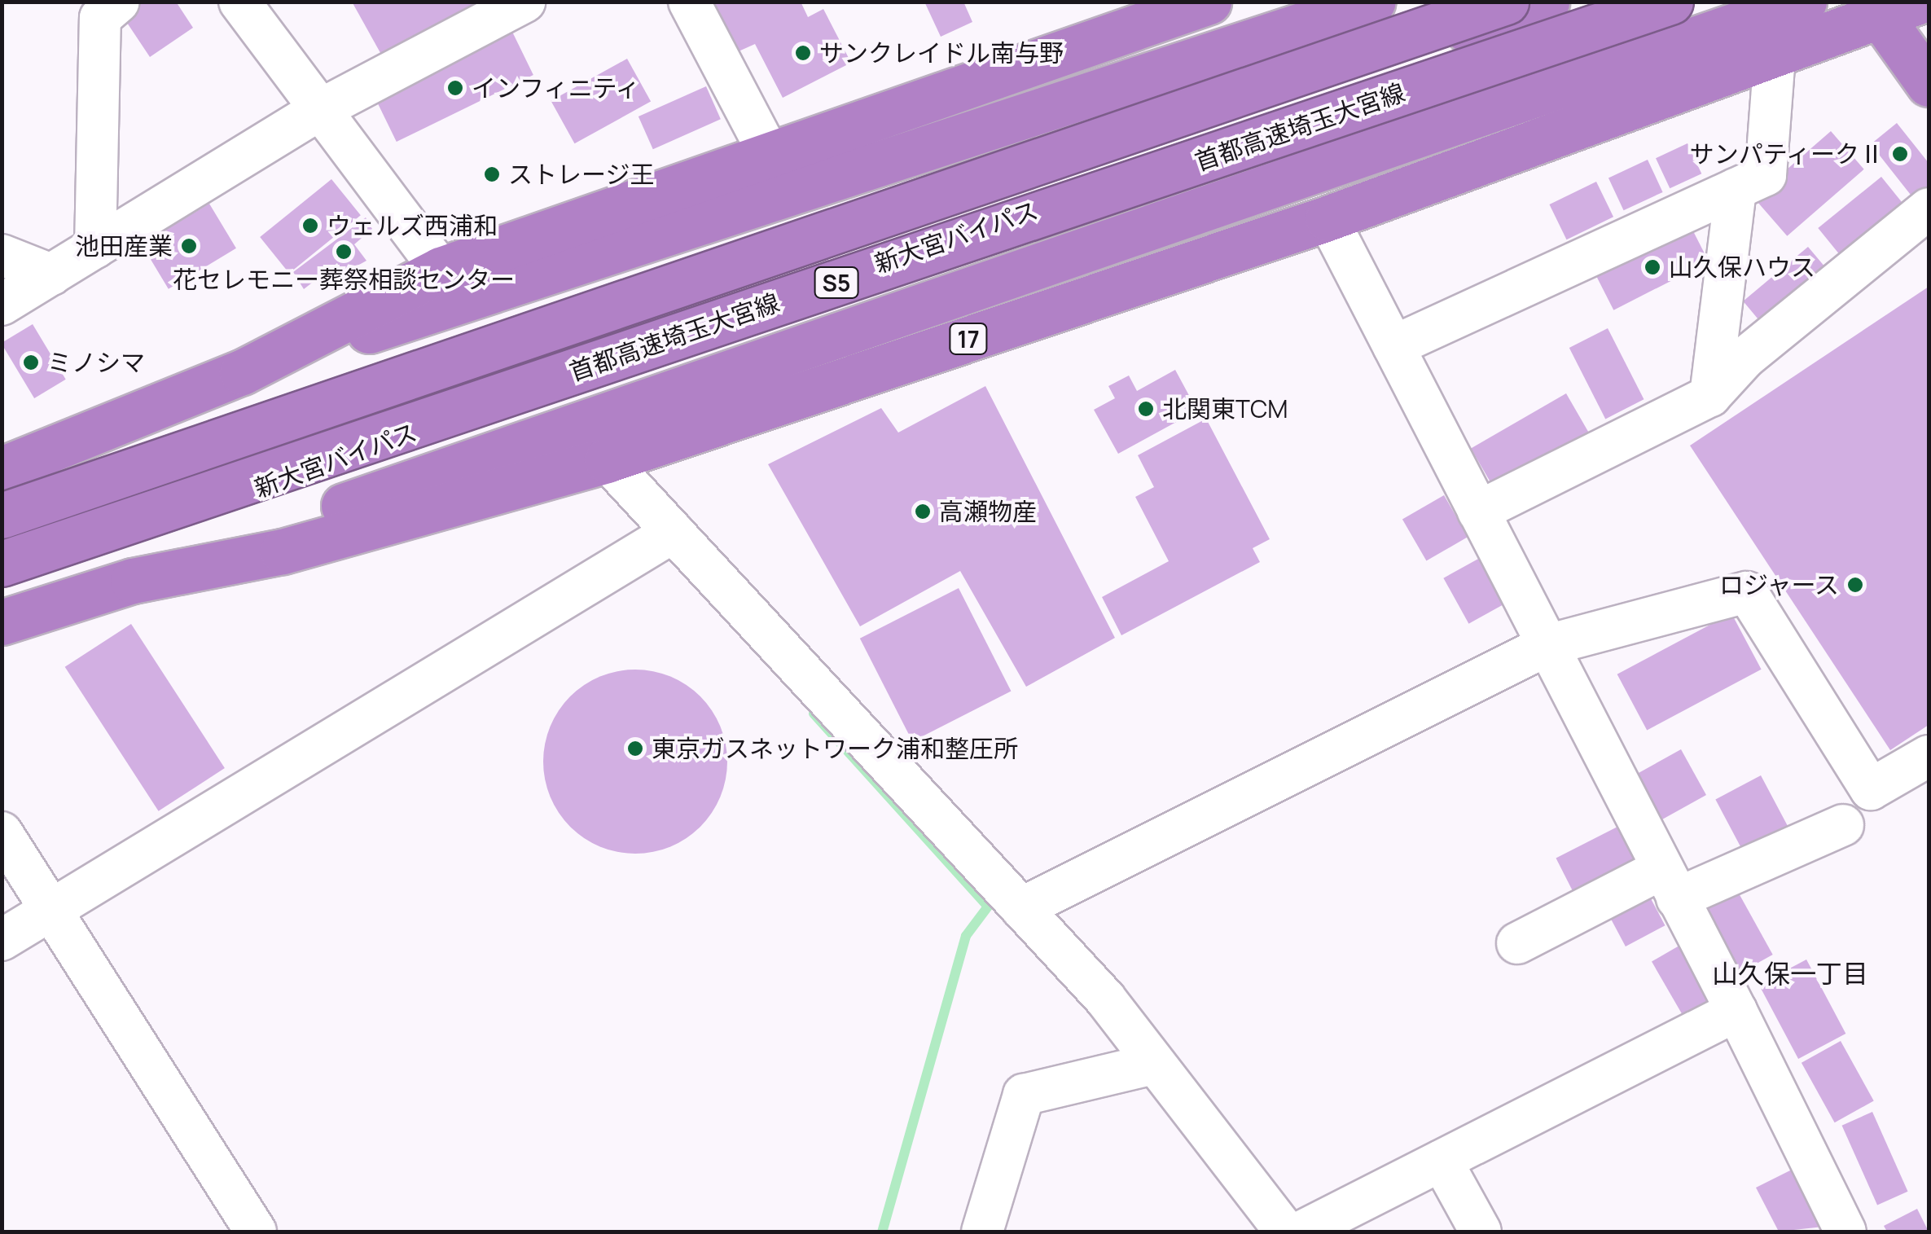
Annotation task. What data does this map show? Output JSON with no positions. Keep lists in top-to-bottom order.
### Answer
{
  "streets": {
    "highway": [
      "首都高速埼玉大宮線",
      "新大宮バイパス",
      "S5",
      "17"
    ]
  },
  "districts": ["山久保一丁目"],
  "places": [
    "サンクレイドル南与野",
    "インフィニティ",
    "サンパティークⅡ",
    "ストレージ王",
    "ウェルズ西浦和",
    "池田産業",
    "花セレモニー葬祭相談センター",
    "山久保ハウス",
    "ミノシマ",
    "北関東TCM",
    "高瀬物産",
    "ロジャース",
    "東京ガスネットワーク浦和整圧所"
  ]
}
